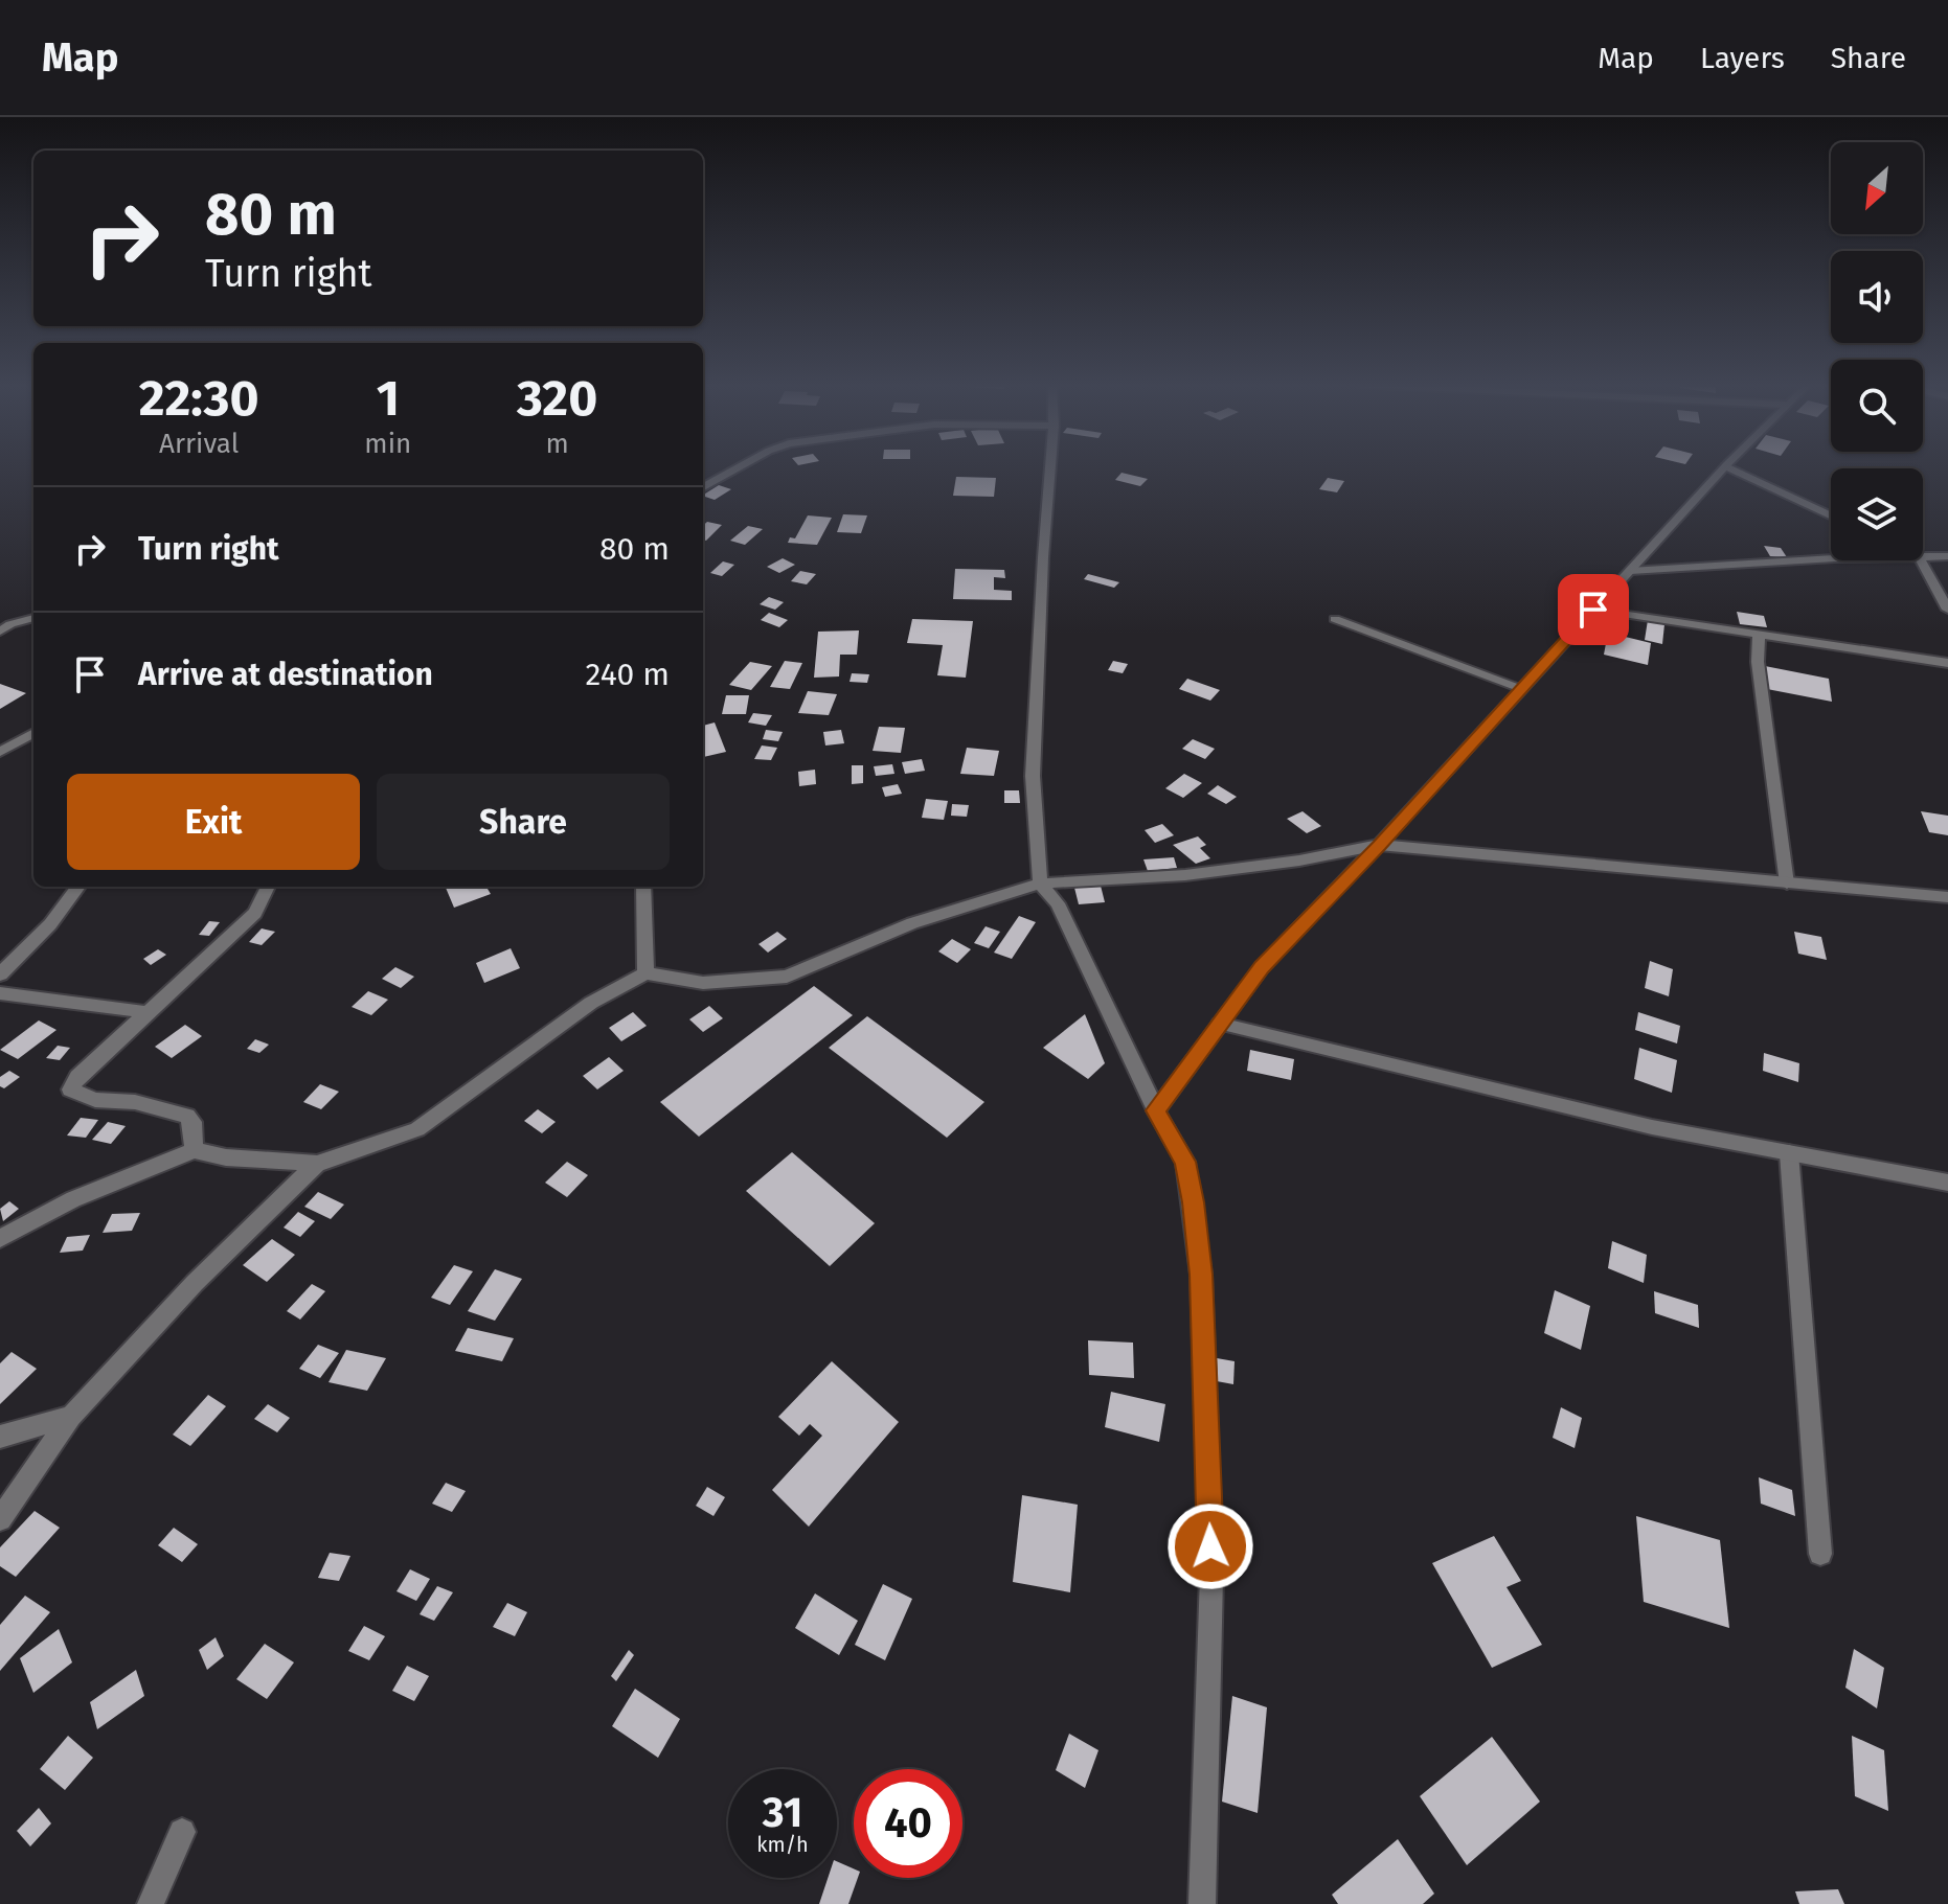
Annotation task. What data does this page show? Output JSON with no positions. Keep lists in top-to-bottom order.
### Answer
{
  "north": "bottom left",
  "page": {
    "header": "Map",
    "nav": ["Map", "Layers", "Share"],
    "turn": ["80 m", "Turn right"],
    "eta": [
      "22:30",
      "Arrival",
      "1",
      "min",
      "320",
      "m"
    ],
    "list": [
      {
        "name": "Turn right",
        "value": "80 m"
      },
      {
        "name": "Arrive at destination",
        "value": "240 m"
      }
    ],
    "buttons": ["Exit", "Share"],
    "speed": "31 km/h",
    "limit": "40"
  }
}
